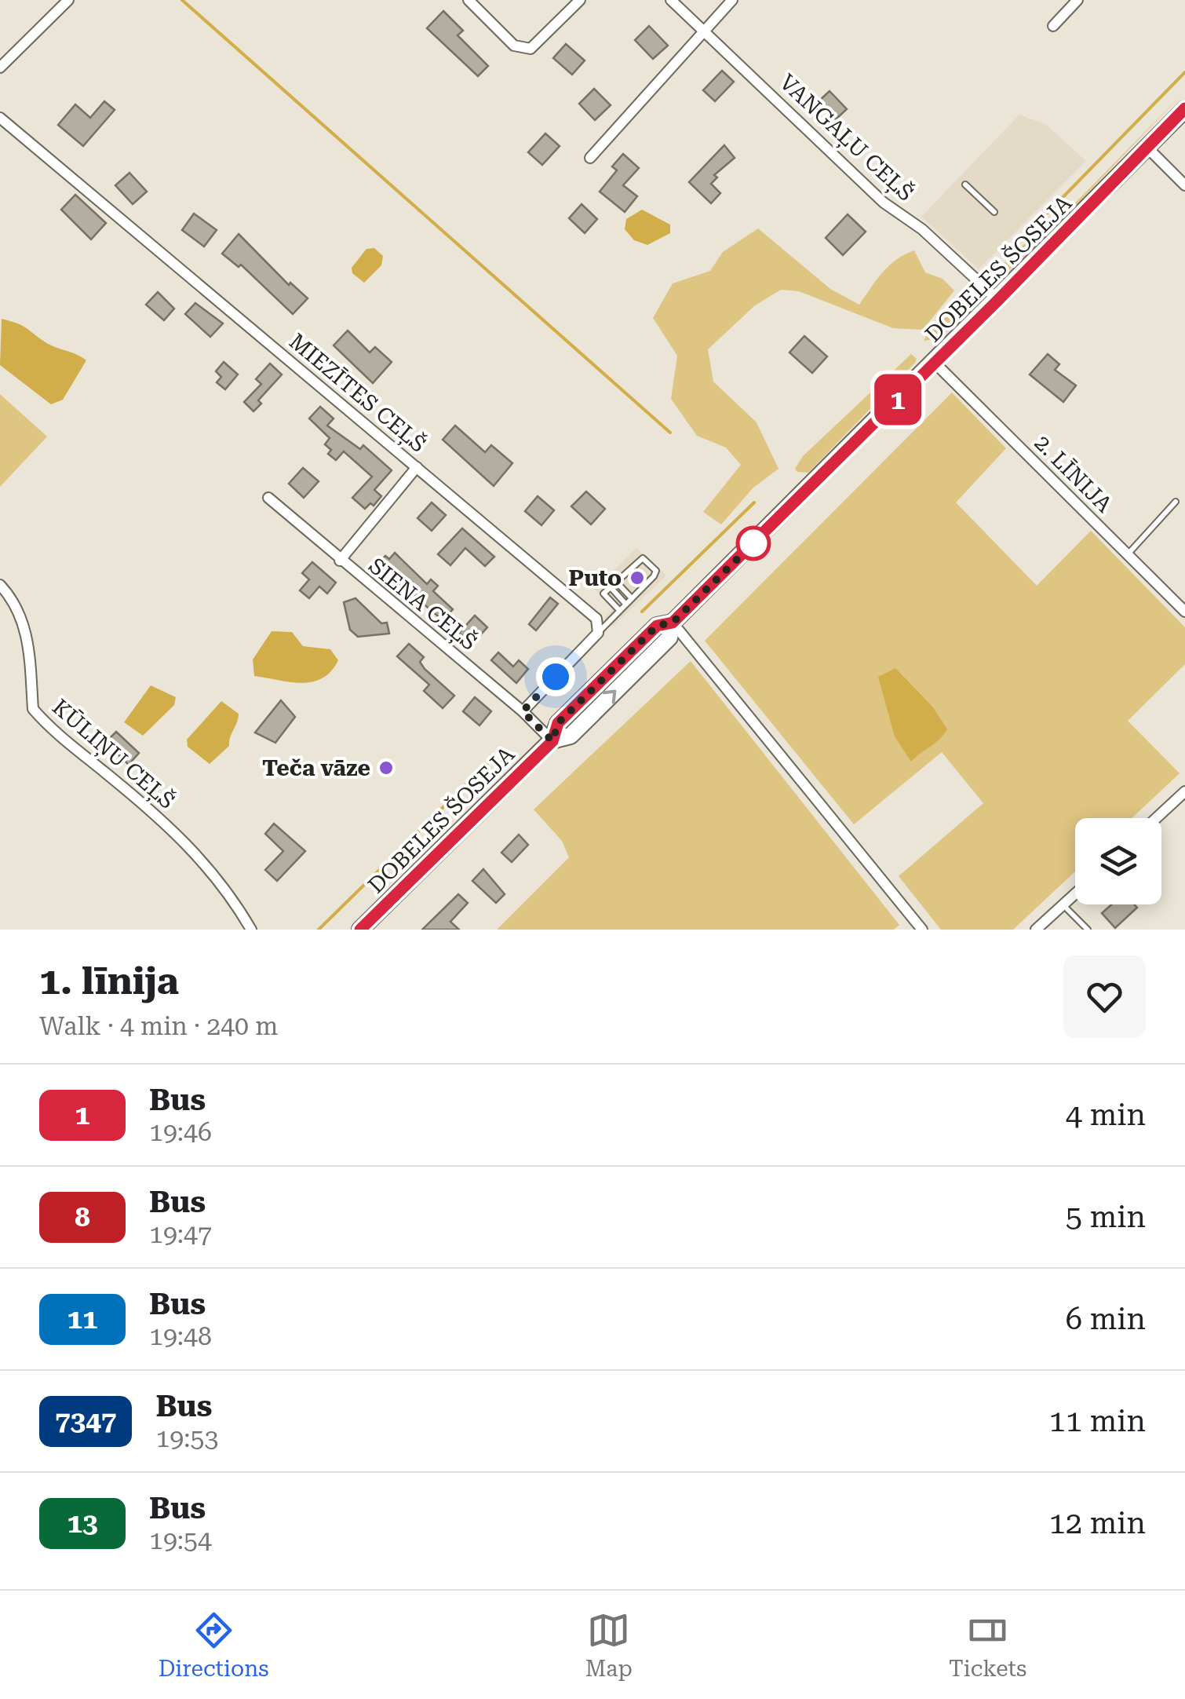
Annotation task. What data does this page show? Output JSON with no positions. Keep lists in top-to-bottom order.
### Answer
{
  "streets": {
    "main road": ["DOBELES ŠOSEJA"],
    "street": [
      "VANGAĻU CEĻŠ",
      "MIEZĪTES CEĻŠ",
      "2. LĪNIJA",
      "SIENA CEĻŠ",
      "KŪLIŅU CEĻŠ"
    ]
  },
  "crossings": [
    ["VANGAĻU CEĻŠ", "DOBELES ŠOSEJA"],
    ["DOBELES ŠOSEJA", "2. LĪNIJA"],
    ["DOBELES ŠOSEJA", "SIENA CEĻŠ"]
  ],
  "places": ["Puto", "Teča vāze"],
  "lines": ["bus line 1"],
  "page": {
    "on_map": "1",
    "heading": ["1. līnija", "Walk · 4 min · 240 m"],
    "list": [
      {
        "mark": "1",
        "name": "Bus",
        "note": "19:46",
        "value": "4 min"
      },
      {
        "mark": "8",
        "name": "Bus",
        "note": "19:47",
        "value": "5 min"
      },
      {
        "mark": "11",
        "name": "Bus",
        "note": "19:48",
        "value": "6 min"
      },
      {
        "mark": "7347",
        "name": "Bus",
        "note": "19:53",
        "value": "11 min"
      },
      {
        "mark": "13",
        "name": "Bus",
        "note": "19:54",
        "value": "12 min"
      }
    ],
    "tabs": ["Directions", "Map", "Tickets"]
  }
}
